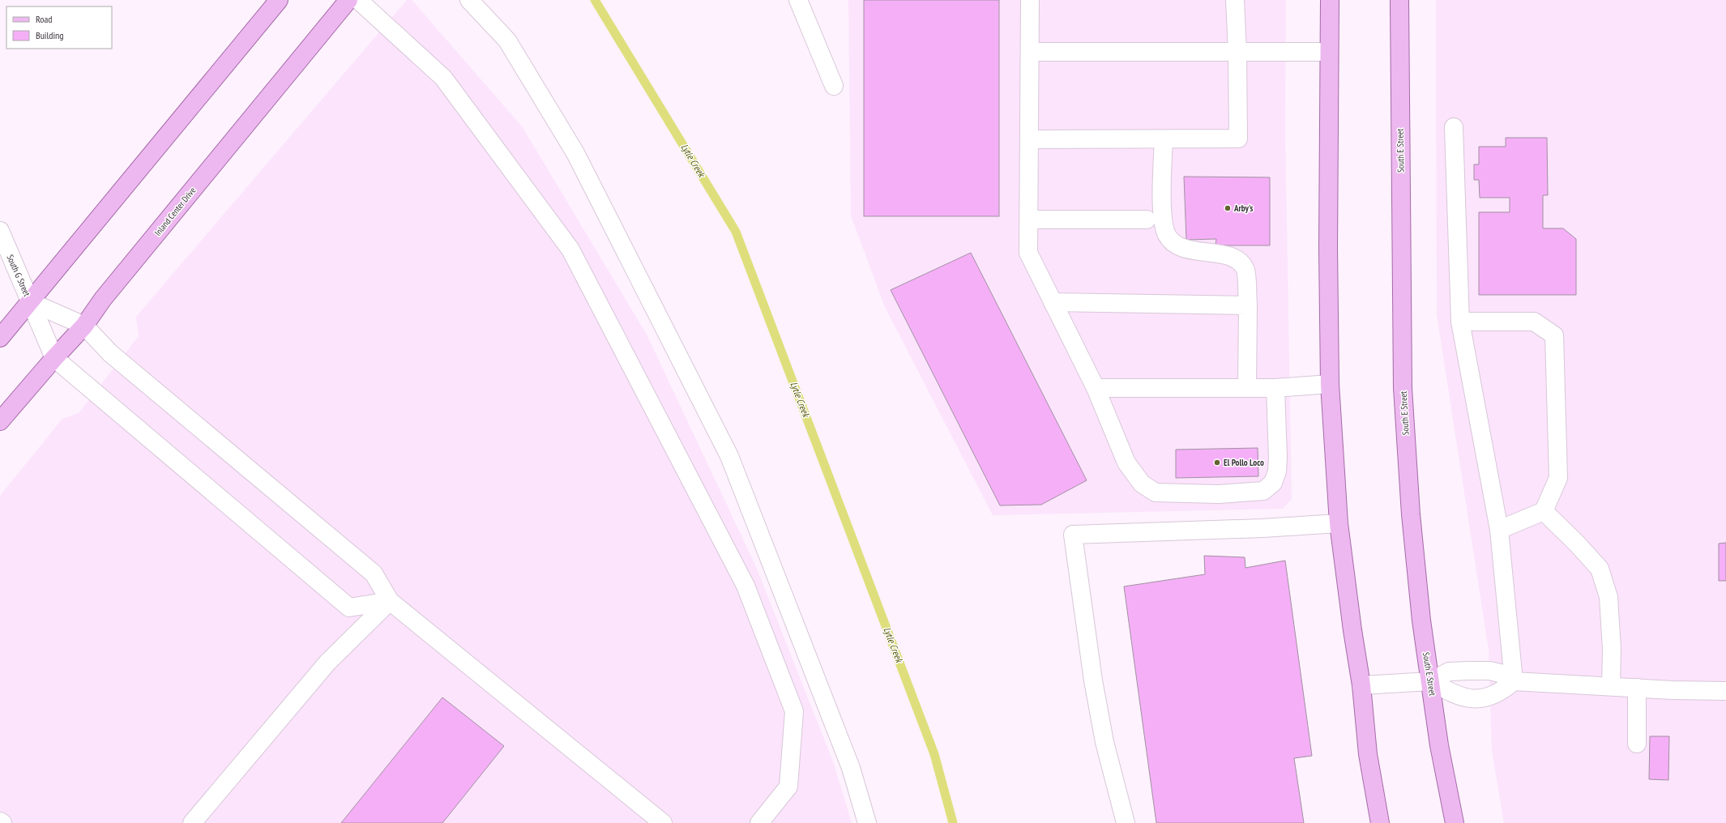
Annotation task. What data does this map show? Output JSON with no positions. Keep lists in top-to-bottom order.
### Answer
{
  "streets": {
    "main road": ["South E Street", "Inland Center Drive"],
    "street": ["South G Street"]
  },
  "crossings": [
    ["Inland Center Drive", "South G Street"]
  ],
  "water": ["Lytle Creek"],
  "places": ["Arby's", "El Pollo Loco"],
  "legend": ["Road", "Building"]
}
